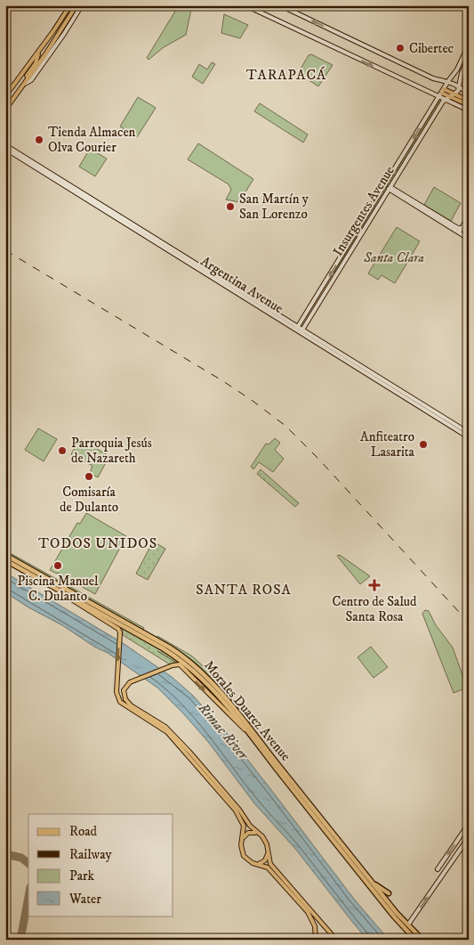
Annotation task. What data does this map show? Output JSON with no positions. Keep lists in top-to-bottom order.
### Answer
{
  "streets": {
    "highway": ["Morales Duarez Avenue"],
    "main road": ["Insurgentes Avenue", "Argentina Avenue"]
  },
  "crossings": [
    ["Insurgentes Avenue", "Argentina Avenue"]
  ],
  "districts": ["TARAPACÁ", "TODOS UNIDOS", "SANTA ROSA"],
  "water": ["Rimac River"],
  "parks": ["Santa Clara"],
  "places": {
    "other": [
      "Cibertec",
      "Tienda Almacen Olva Courier",
      "San Martín y San Lorenzo",
      "Anfiteatro Lasarita",
      "Parroquia Jesús de Nazareth",
      "Comisaría de Dulanto",
      "Piscina Manuel C. Dulanto"
    ],
    "health": ["Centro de Salud Santa Rosa"]
  },
  "legend": [
    "Road",
    "Railway",
    "Park",
    "Water"
  ]
}
